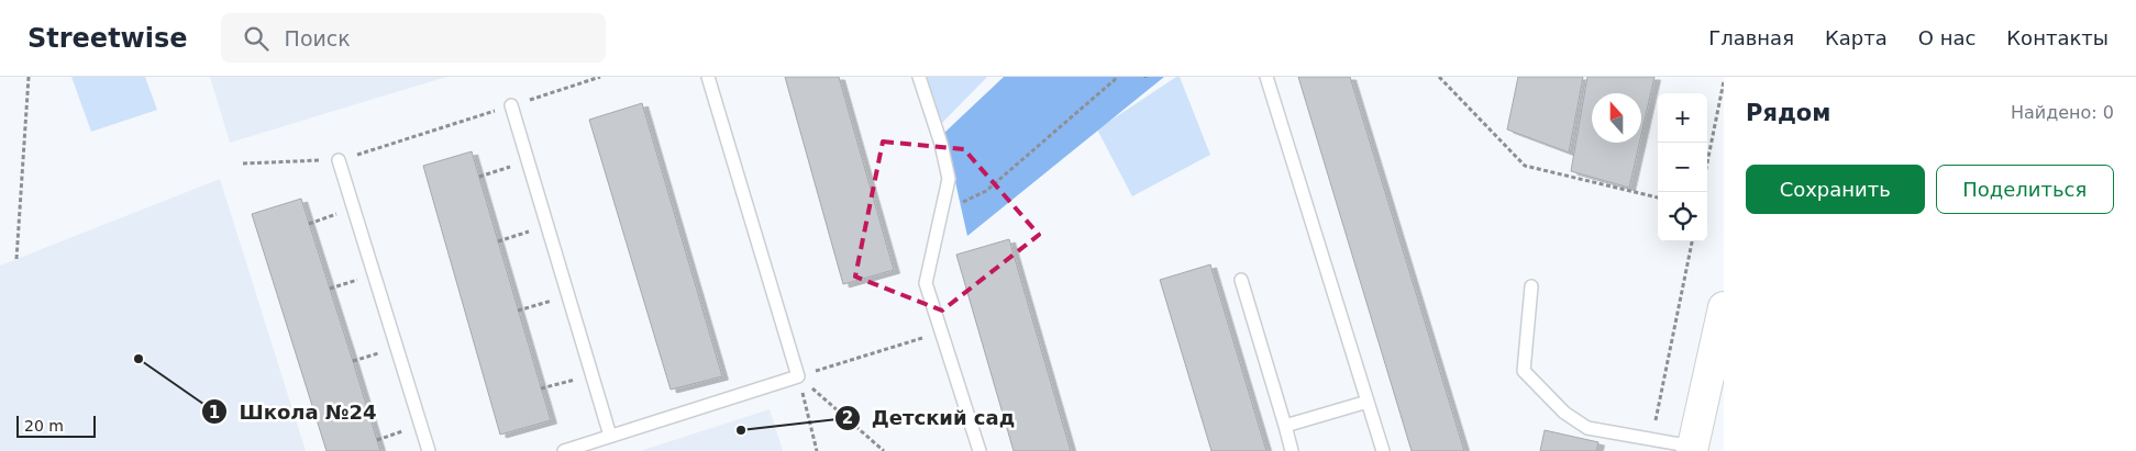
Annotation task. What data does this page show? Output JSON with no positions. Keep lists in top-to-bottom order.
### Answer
{
  "places": ["Школа №24", "Детский сад"],
  "scale_bar": "20 m",
  "north": "top",
  "page": {
    "header": "Streetwise",
    "search": "Поиск",
    "nav": [
      "Главная",
      "Карта",
      "О нас",
      "Контакты"
    ],
    "heading": ["Рядом", "Найдено: 0"],
    "map_buttons": ["+", "−"],
    "buttons": ["Сохранить", "Поделиться"],
    "scale": "20 m"
  }
}
